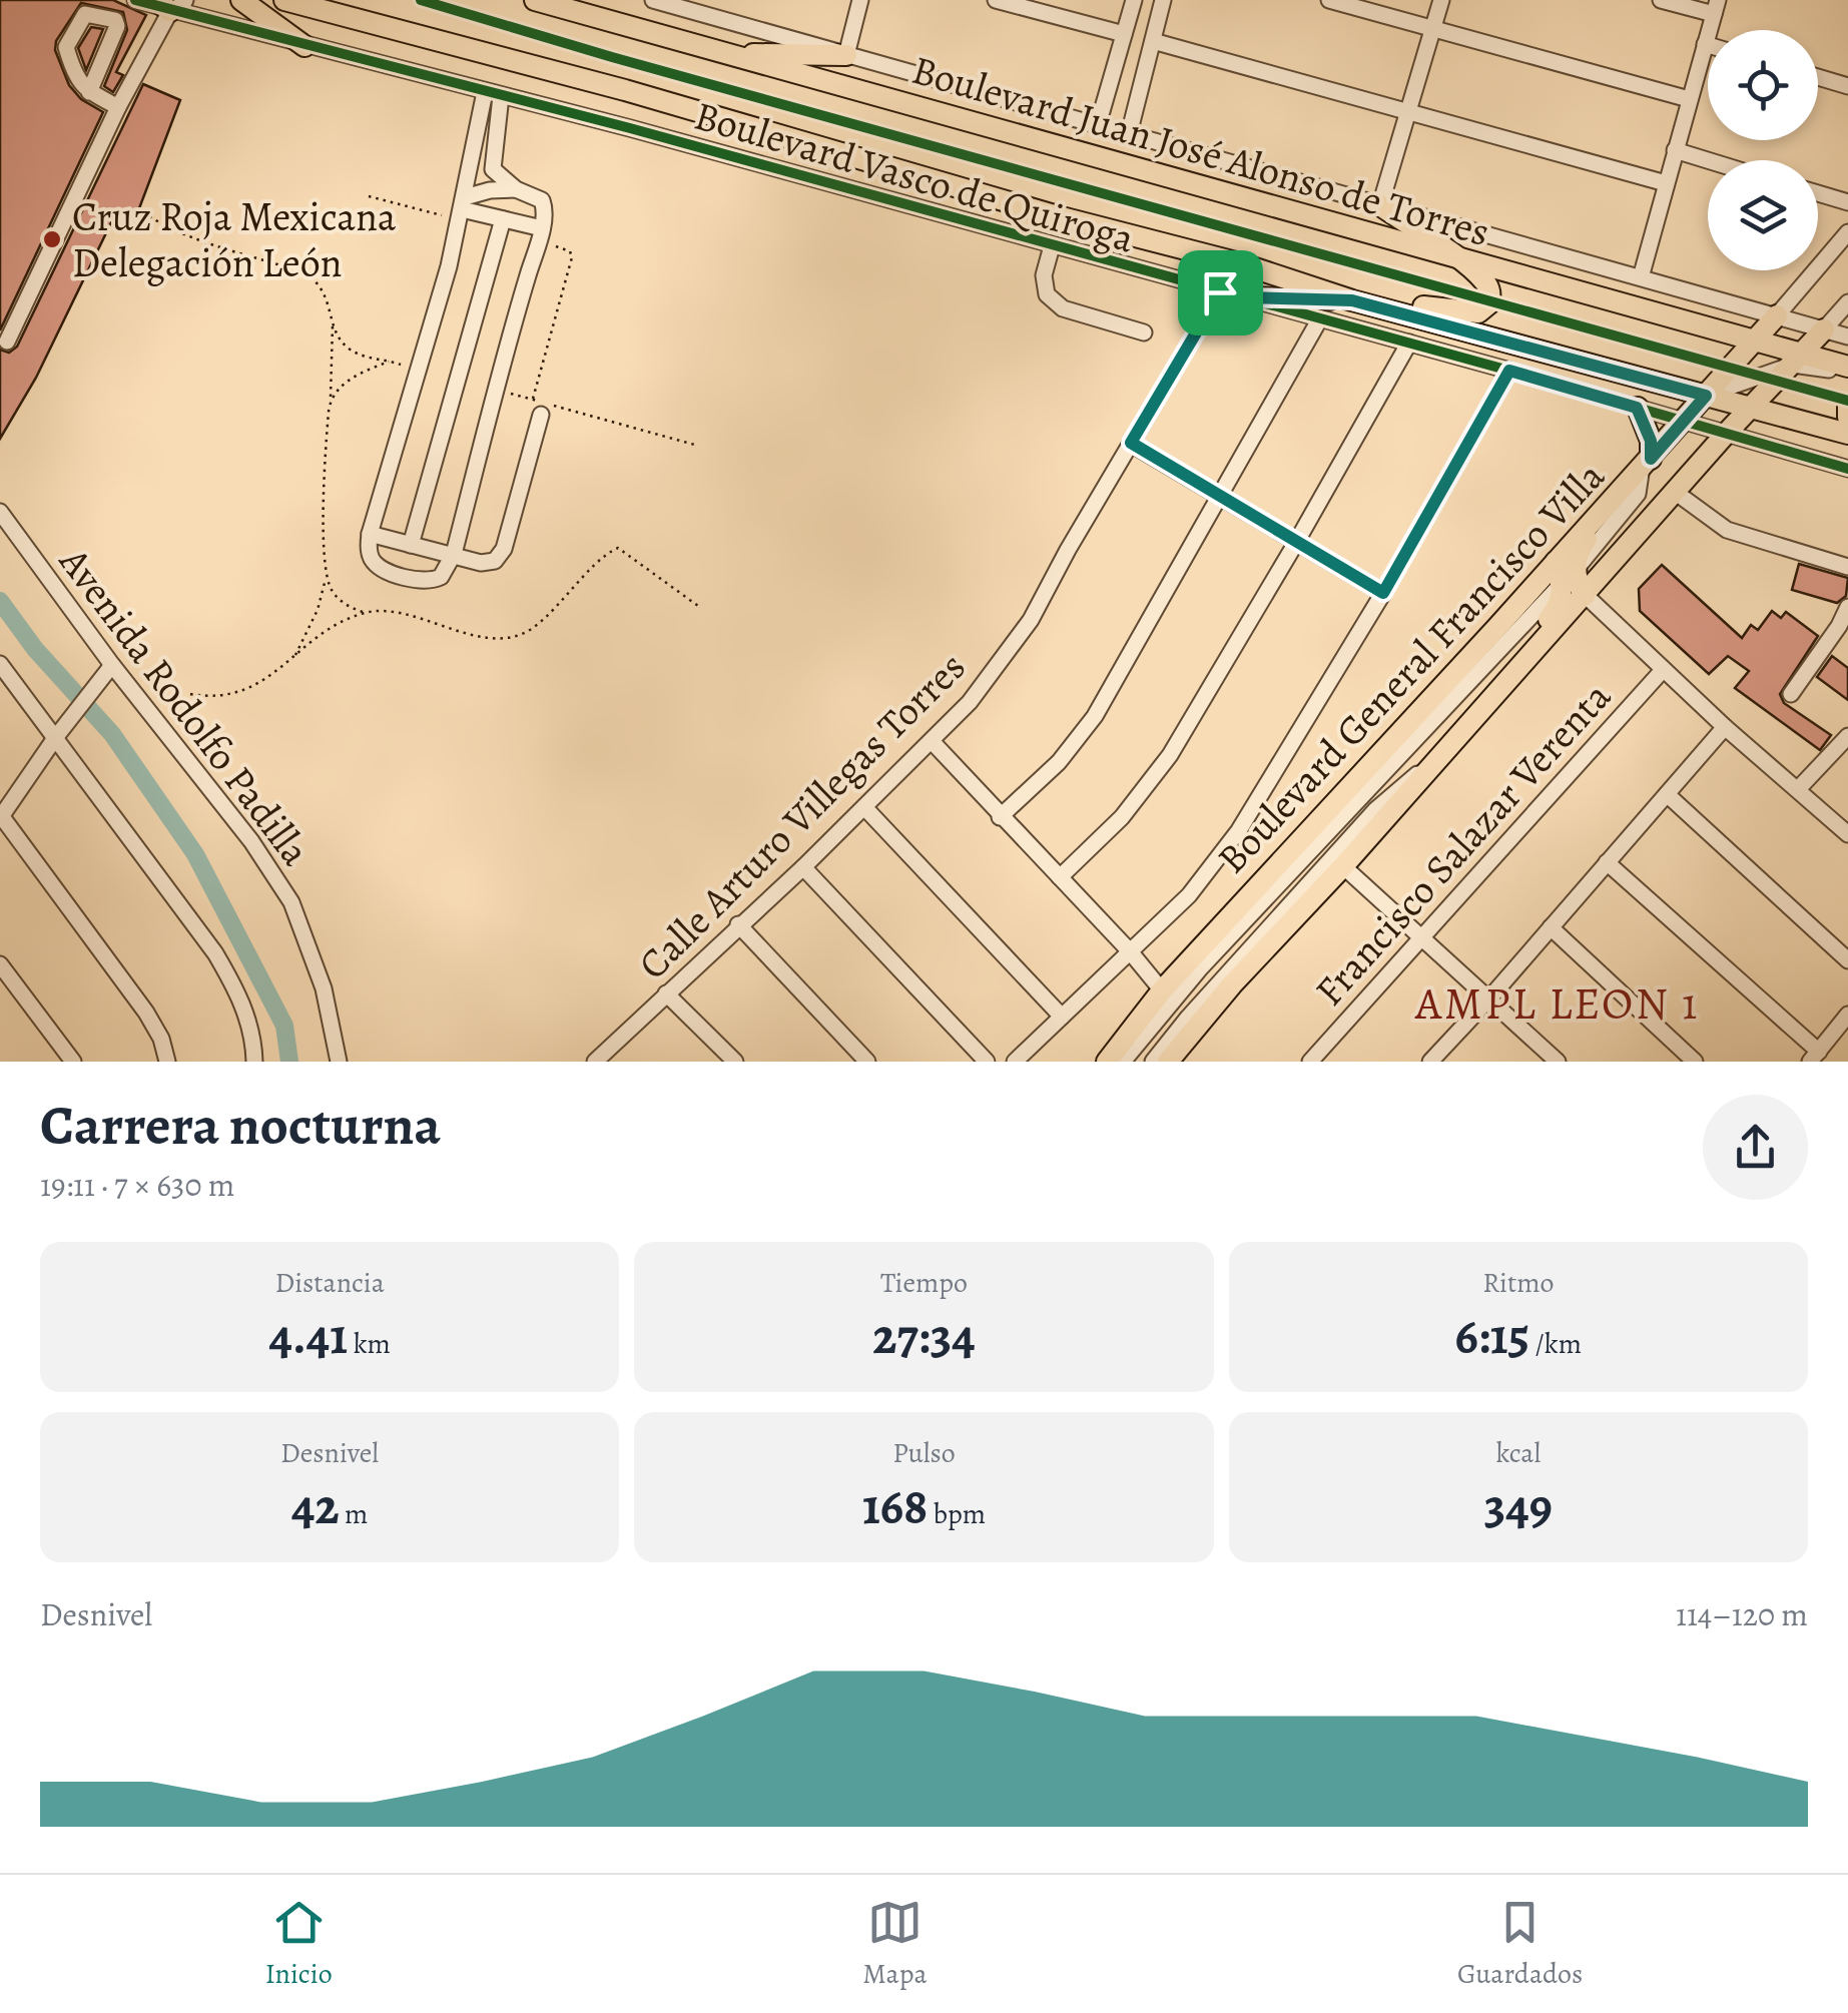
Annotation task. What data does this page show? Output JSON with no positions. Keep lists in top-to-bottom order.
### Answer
{
  "streets": {
    "main road": ["Boulevard Juan José Alonso de Torres", "Boulevard General Francisco Villa"],
    "street": [
      "Boulevard Vasco de Quiroga",
      "Avenida Rodolfo Padilla",
      "Calle Arturo Villegas Torres",
      "Francisco Salazar Verenta"
    ]
  },
  "crossings": [
    ["Boulevard Juan José Alonso de Torres", "Boulevard General Francisco Villa"],
    ["Boulevard Vasco de Quiroga", "Boulevard General Francisco Villa"],
    ["Boulevard Vasco de Quiroga", "Calle Arturo Villegas Torres"]
  ],
  "districts": ["AMPL LEON 1"],
  "places": ["Cruz Roja Mexicana Delegación León"],
  "page": {
    "heading": ["Carrera nocturna", "19:11 · 7 × 630 m"],
    "stats": [
      ["Distancia", "4.41 km"],
      ["Tiempo", "27:34"],
      ["Ritmo", "6:15 /km"],
      ["Desnivel", "42 m"],
      ["Pulso", "168 bpm"],
      ["kcal", "349"]
    ],
    "chart": ["Desnivel", "114–120 m"],
    "tabs": ["Inicio", "Mapa", "Guardados"]
  }
}
